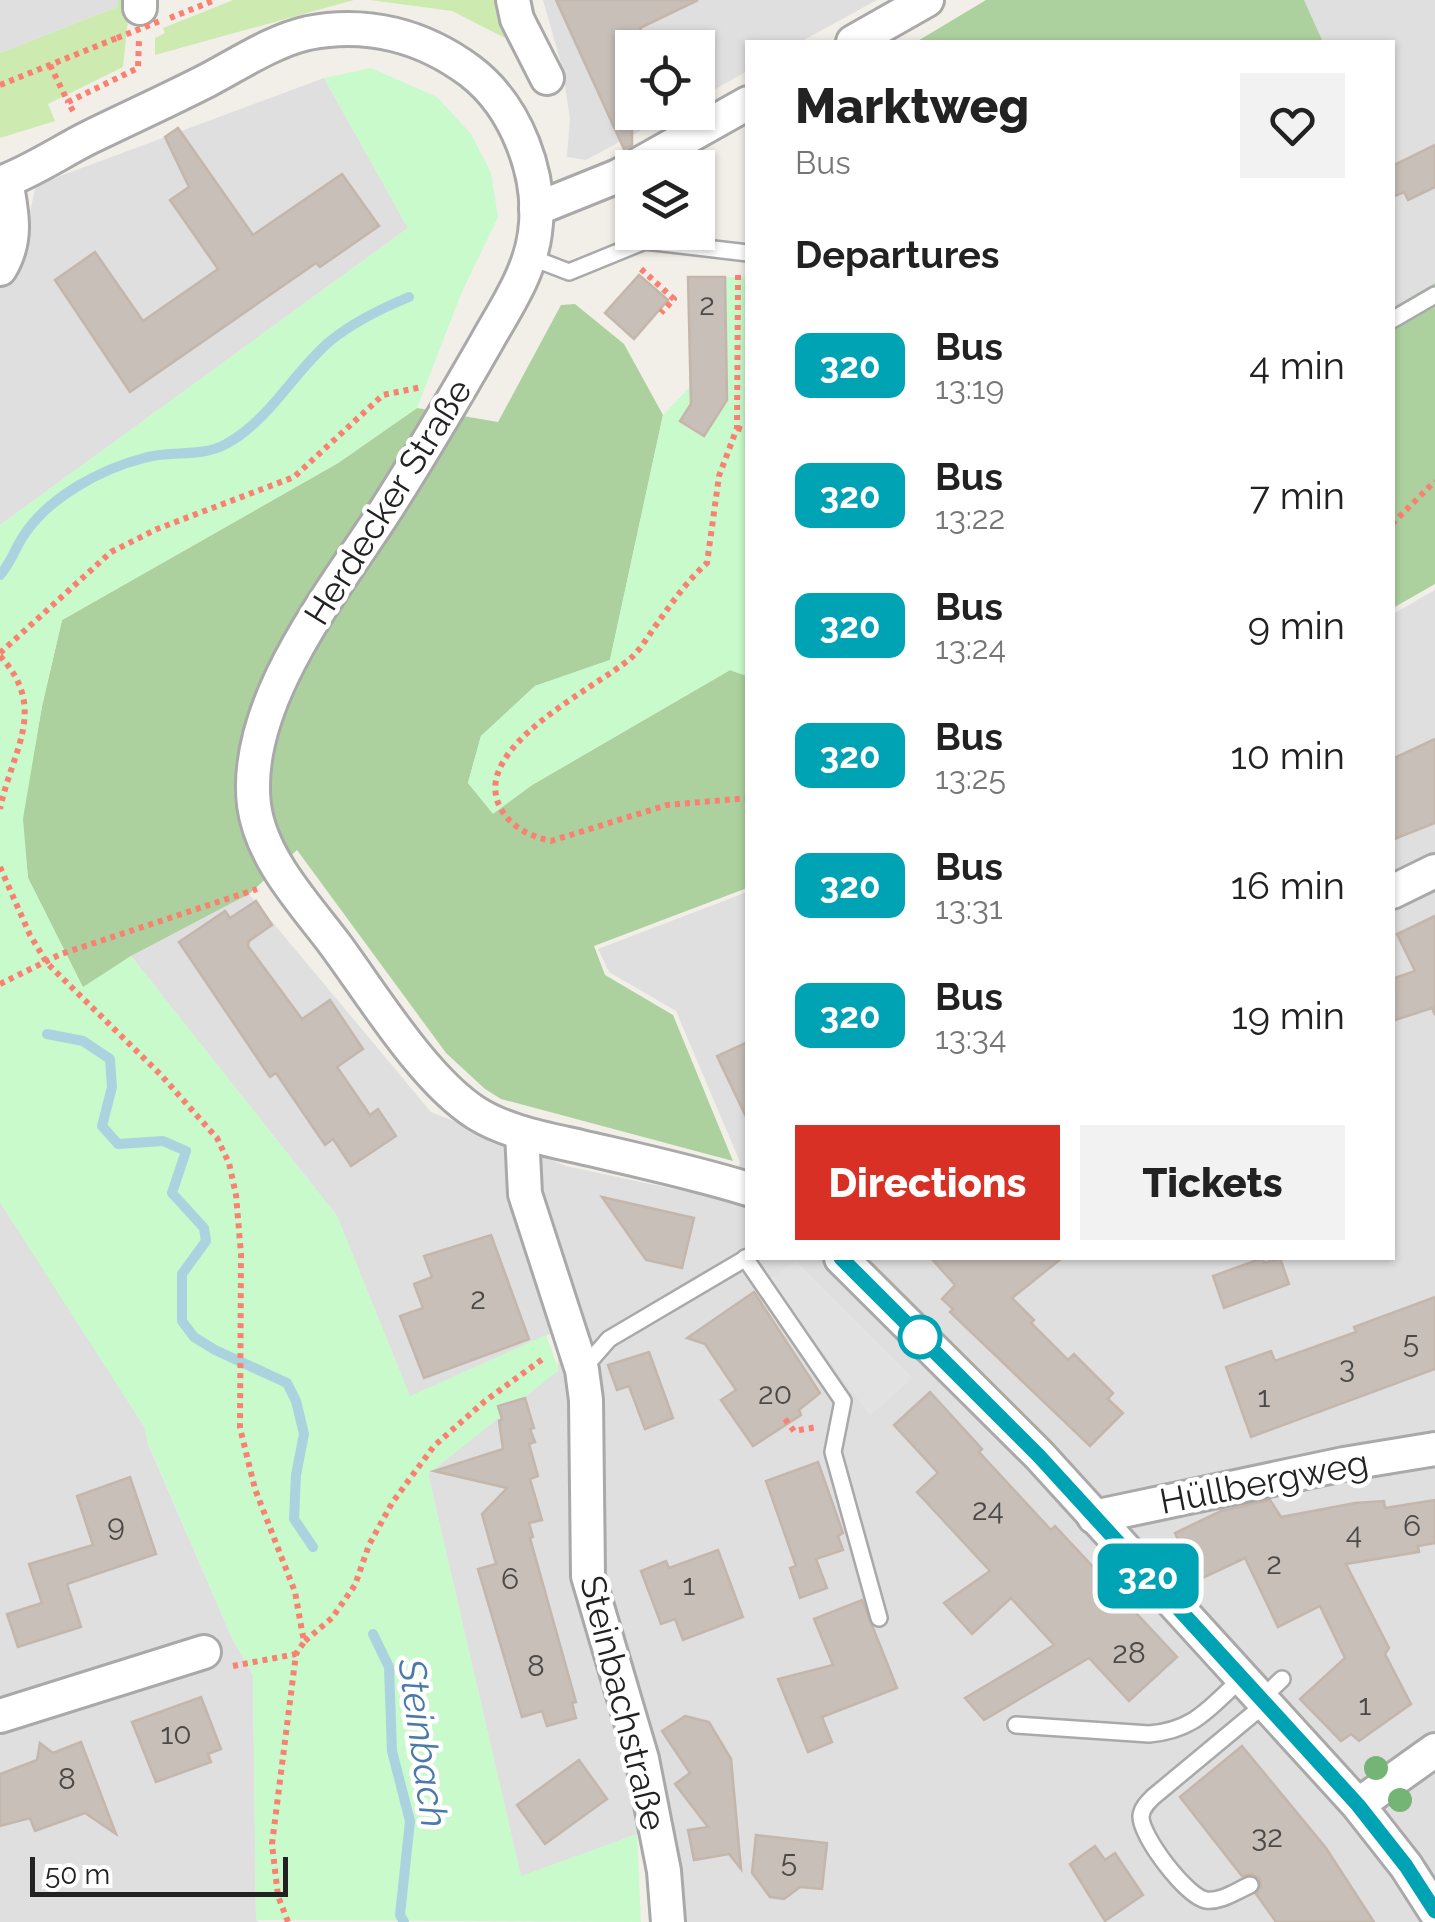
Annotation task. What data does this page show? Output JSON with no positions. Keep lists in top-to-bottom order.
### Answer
{
  "streets": {
    "street": ["Herdecker Straße", "Hüllbergweg", "Steinbachstraße"]
  },
  "crossings": [
    ["Herdecker Straße", "Steinbachstraße"]
  ],
  "water": ["Steinbach"],
  "lines": ["bus line 320"],
  "house_numbers": [
    "2",
    "2",
    "5",
    "3",
    "20",
    "1",
    "24",
    "9",
    "6",
    "4",
    "2",
    "6",
    "1",
    "28",
    "8",
    "1",
    "10",
    "8",
    "32",
    "5"
  ],
  "scale_bar": "50 m",
  "page": {
    "on_map": "320",
    "heading": [
      ["Marktweg", "Bus"],
      "Departures"
    ],
    "list": [
      {
        "mark": "320",
        "name": "Bus",
        "note": "13:19",
        "value": "4 min"
      },
      {
        "mark": "320",
        "name": "Bus",
        "note": "13:22",
        "value": "7 min"
      },
      {
        "mark": "320",
        "name": "Bus",
        "note": "13:24",
        "value": "9 min"
      },
      {
        "mark": "320",
        "name": "Bus",
        "note": "13:25",
        "value": "10 min"
      },
      {
        "mark": "320",
        "name": "Bus",
        "note": "13:31",
        "value": "16 min"
      },
      {
        "mark": "320",
        "name": "Bus",
        "note": "13:34",
        "value": "19 min"
      }
    ],
    "buttons": ["Directions", "Tickets"],
    "scale": "50 m"
  }
}
